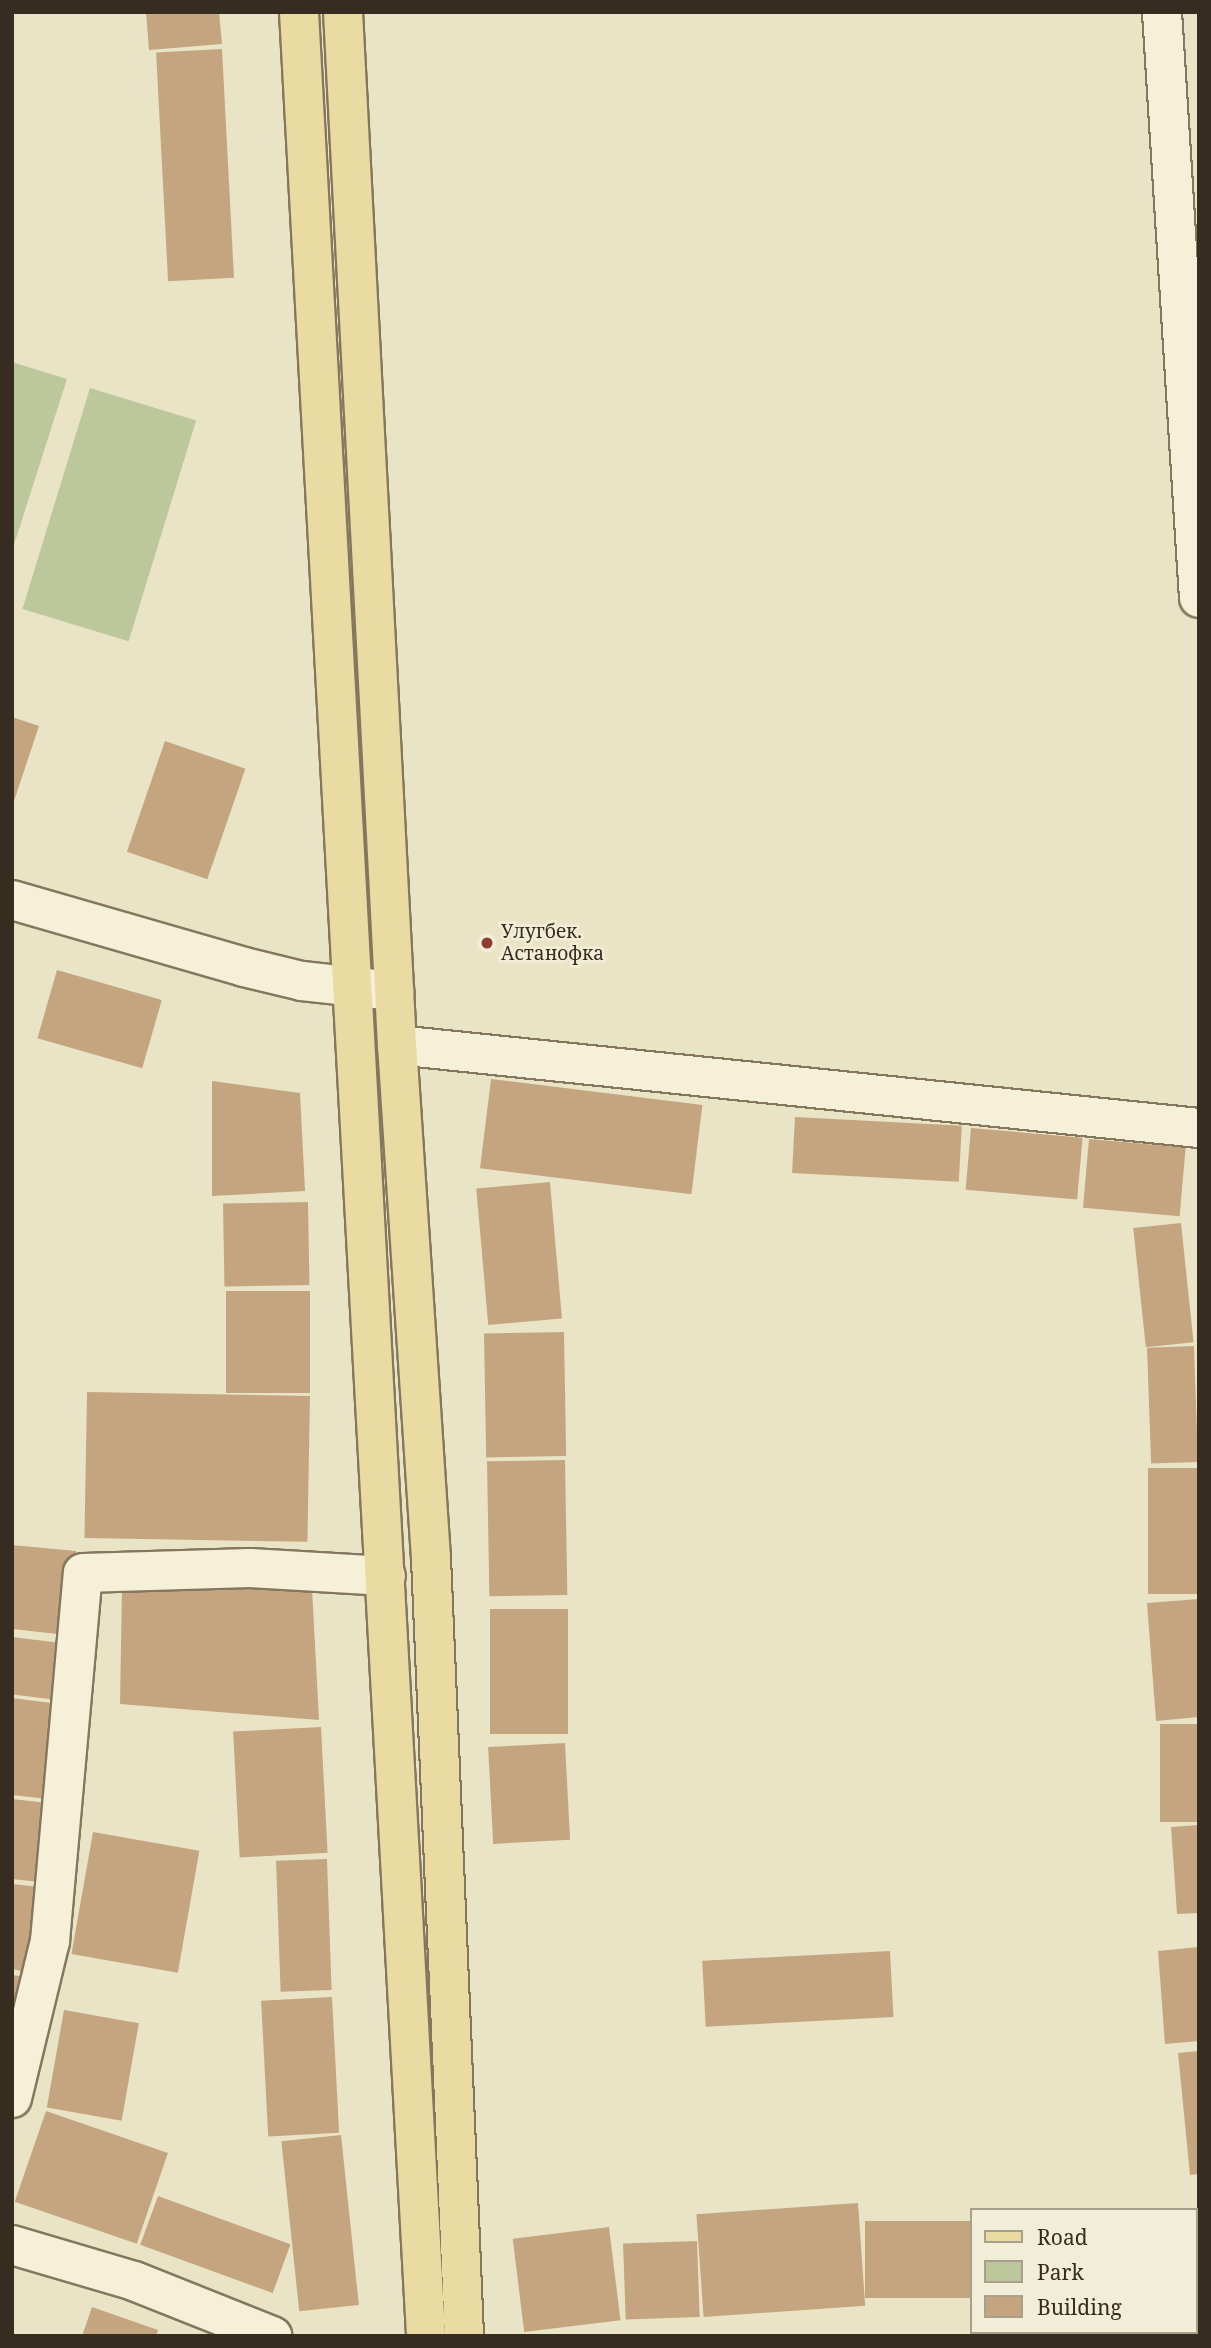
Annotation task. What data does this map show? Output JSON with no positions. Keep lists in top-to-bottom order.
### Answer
{
  "places": ["Улугбек. Астанофка"],
  "legend": ["Road", "Park", "Building"]
}
